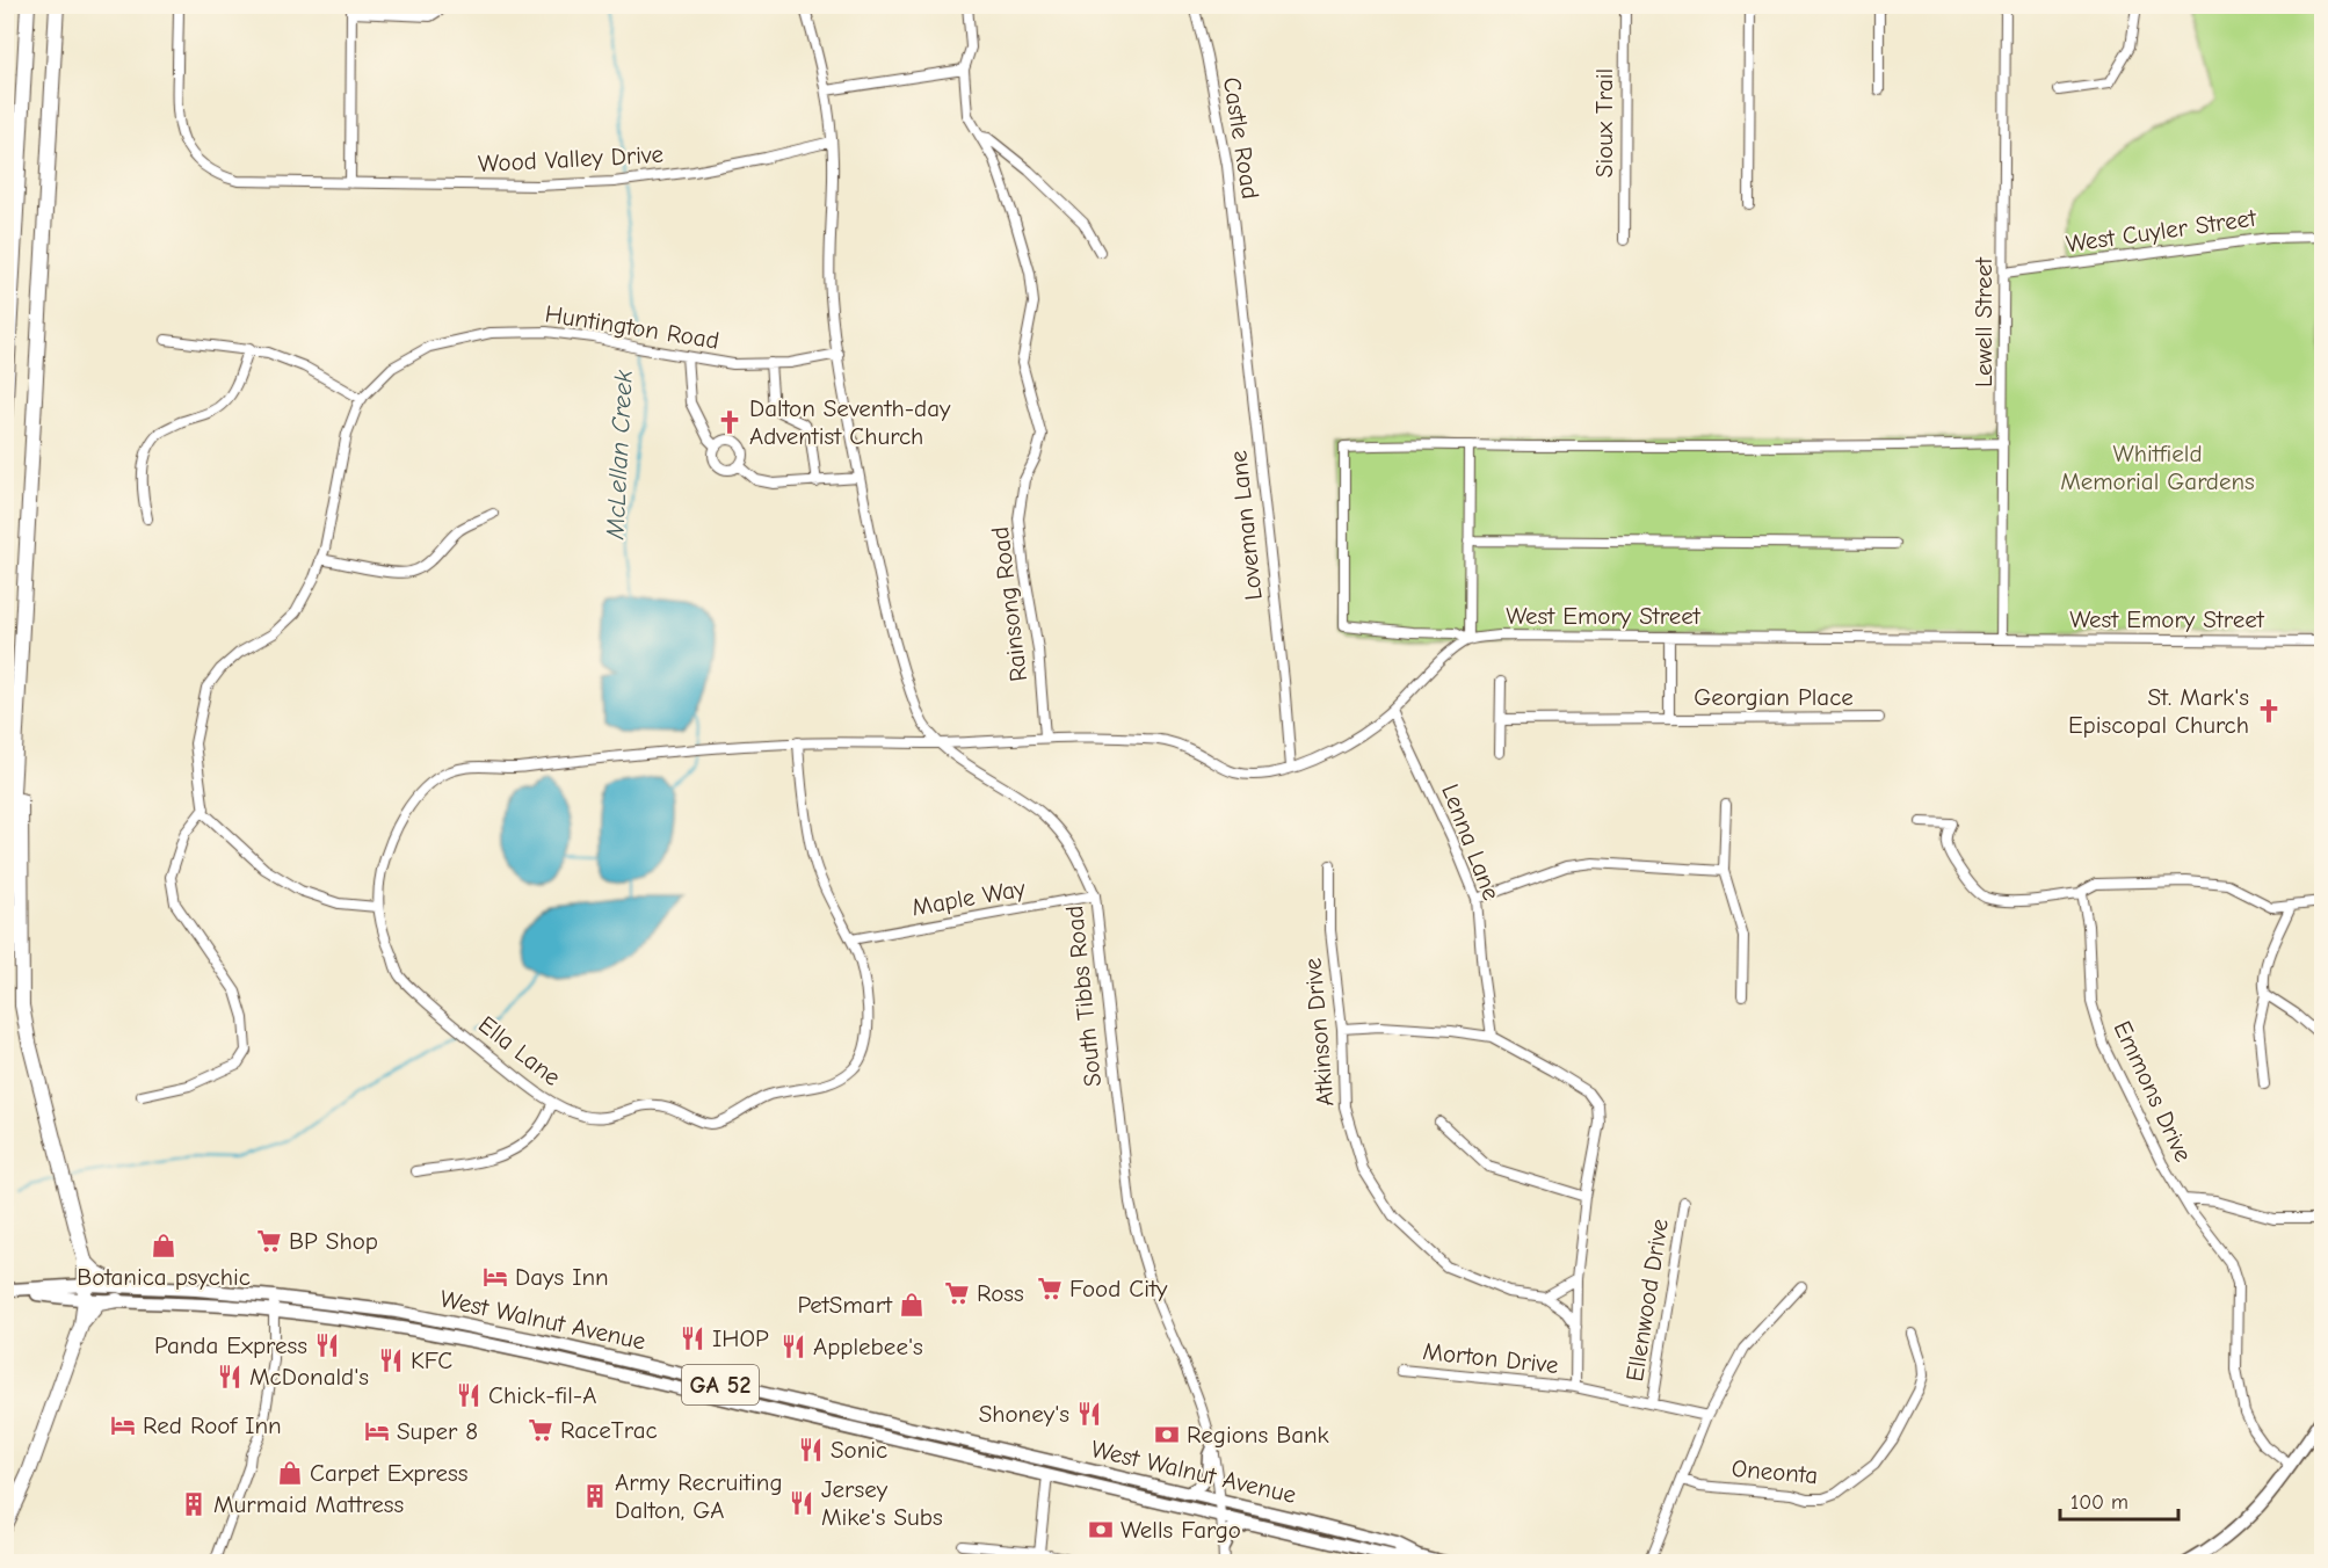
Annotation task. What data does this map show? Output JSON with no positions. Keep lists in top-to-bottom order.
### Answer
{
  "streets": {
    "main road": ["West Walnut Avenue", "GA 52"],
    "street": [
      "Sioux Trail",
      "Castle Road",
      "Wood Valley Drive",
      "West Cuyler Street",
      "Lewell Street",
      "Huntington Road",
      "Loveman Lane",
      "Rainsong Road",
      "West Emory Street",
      "Georgian Place",
      "Lenna Lane",
      "Maple Way",
      "South Tibbs Road",
      "Atkinson Drive",
      "Ella Lane",
      "Emmons Drive",
      "Ellenwood Drive",
      "Morton Drive",
      "Oneonta"
    ]
  },
  "crossings": [
    ["Castle Road", "Loveman Lane"],
    ["Wood Valley Drive", "South Tibbs Road"],
    ["West Cuyler Street", "Lewell Street"],
    ["Lewell Street", "West Emory Street"],
    ["Huntington Road", "South Tibbs Road"],
    ["West Emory Street", "Georgian Place"],
    ["Maple Way", "South Tibbs Road"],
    ["Maple Way", "Ella Lane"],
    ["South Tibbs Road", "Ella Lane"],
    ["South Tibbs Road", "West Walnut Avenue"],
    ["Ellenwood Drive", "Morton Drive"]
  ],
  "water": ["McLellan Creek"],
  "parks": ["Whitfield Memorial Gardens"],
  "places": {
    "church": ["Dalton Seventh-day Adventist Church", "St. Mark's Episcopal Church"],
    "supermarket": [
      "BP Shop",
      "Food City",
      "Ross",
      "RaceTrac"
    ],
    "shop": ["Botanica psychic", "PetSmart", "Carpet Express"],
    "hotel": ["Days Inn", "Red Roof Inn", "Super 8"],
    "restaurant": [
      "IHOP",
      "Panda Express",
      "Applebee's",
      "KFC",
      "McDonald's",
      "Chick-fil-A",
      "Shoney's",
      "Sonic",
      "Jersey Mike's Subs"
    ],
    "bank": ["Regions Bank", "Wells Fargo"],
    "building": ["Army Recruiting Dalton, GA", "Murmaid Mattress"]
  },
  "scale_bar": "100 m"
}
